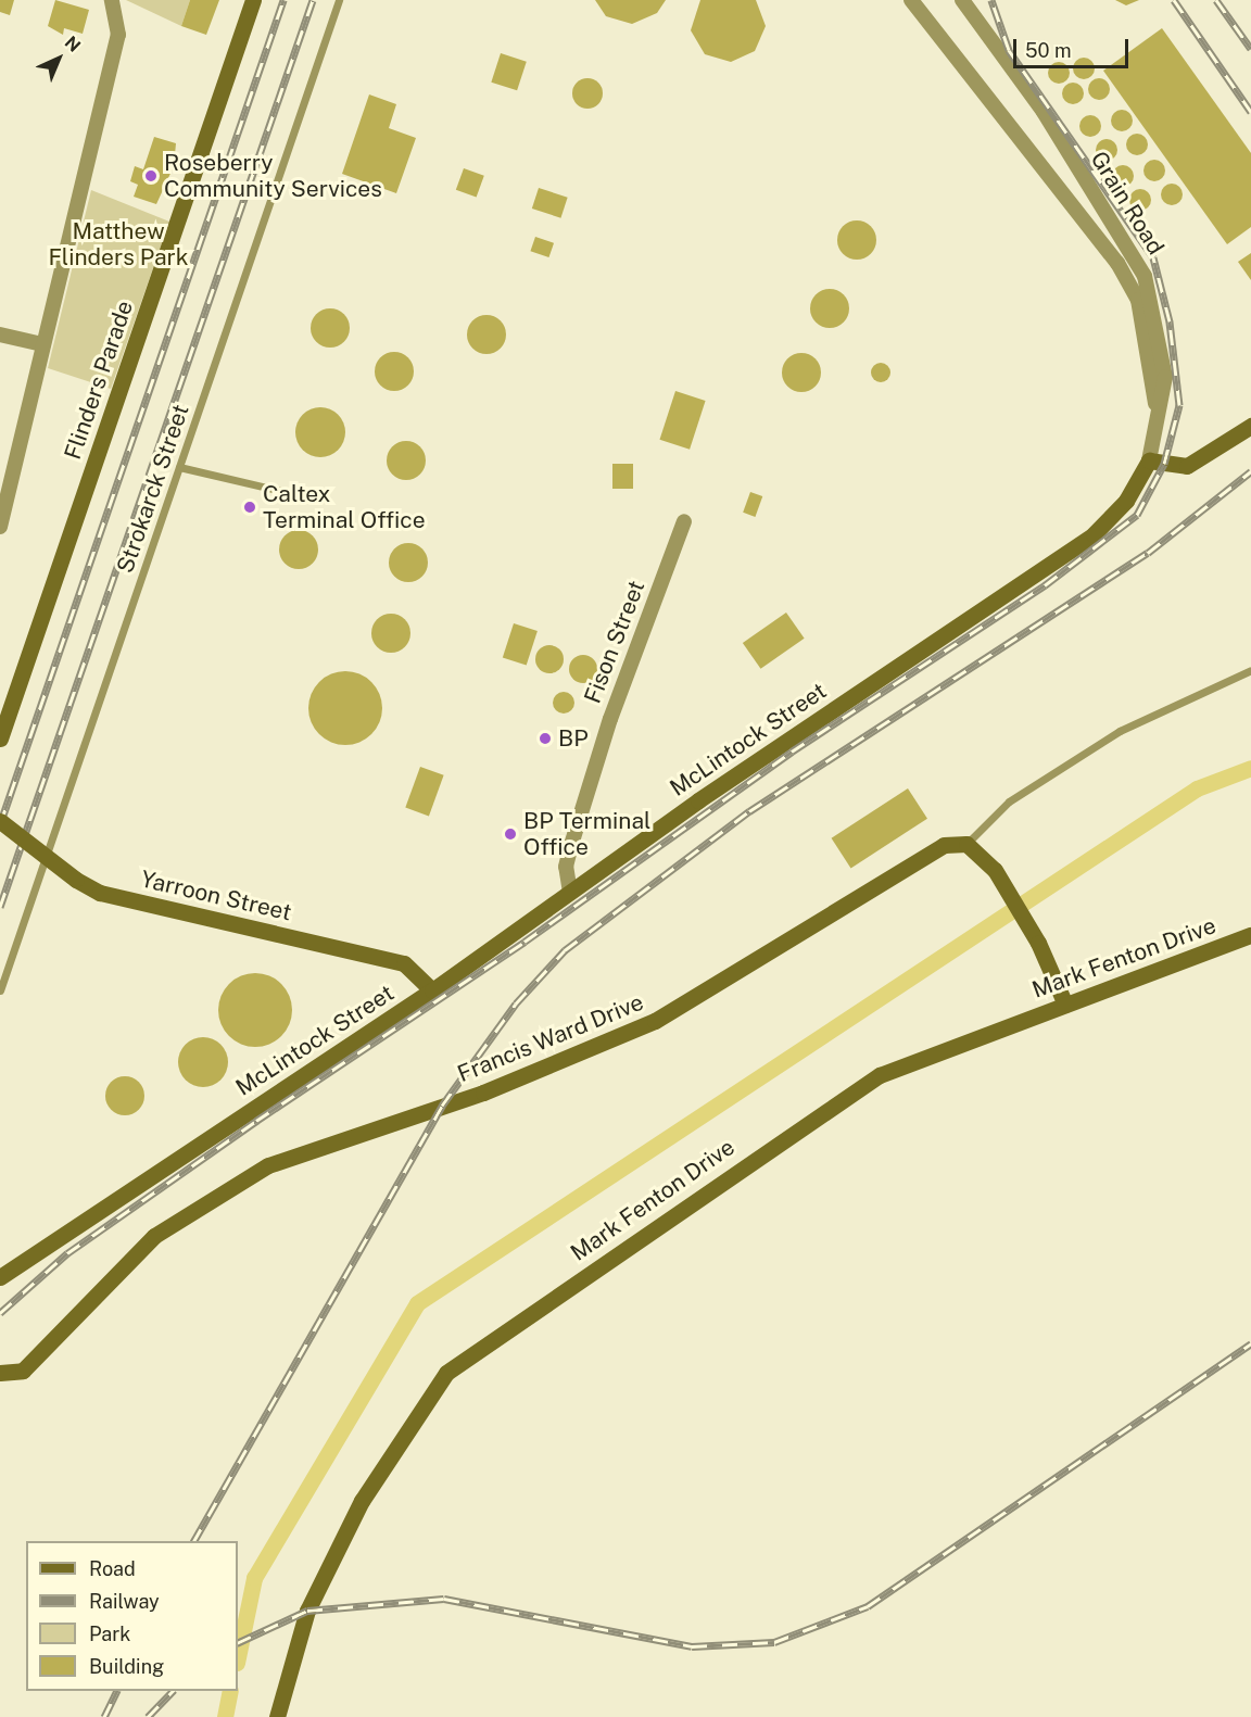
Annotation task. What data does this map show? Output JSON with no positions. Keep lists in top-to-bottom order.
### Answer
{
  "streets": {
    "street": [
      "Grain Road",
      "Flinders Parade",
      "Fison Street",
      "McLintock Street",
      "Yarroon Street",
      "Mark Fenton Drive",
      "Francis Ward Drive"
    ],
    "lane": ["Strokarck Street"]
  },
  "crossings": [
    ["Grain Road", "McLintock Street"],
    ["Fison Street", "McLintock Street"],
    ["McLintock Street", "Yarroon Street"]
  ],
  "parks": ["Matthew Flinders Park"],
  "places": [
    "Roseberry Community Services",
    "Caltex Terminal Office",
    "BP",
    "BP Terminal Office"
  ],
  "legend": [
    "Road",
    "Railway",
    "Park",
    "Building"
  ],
  "scale_bar": "50 m",
  "north": "top right"
}
